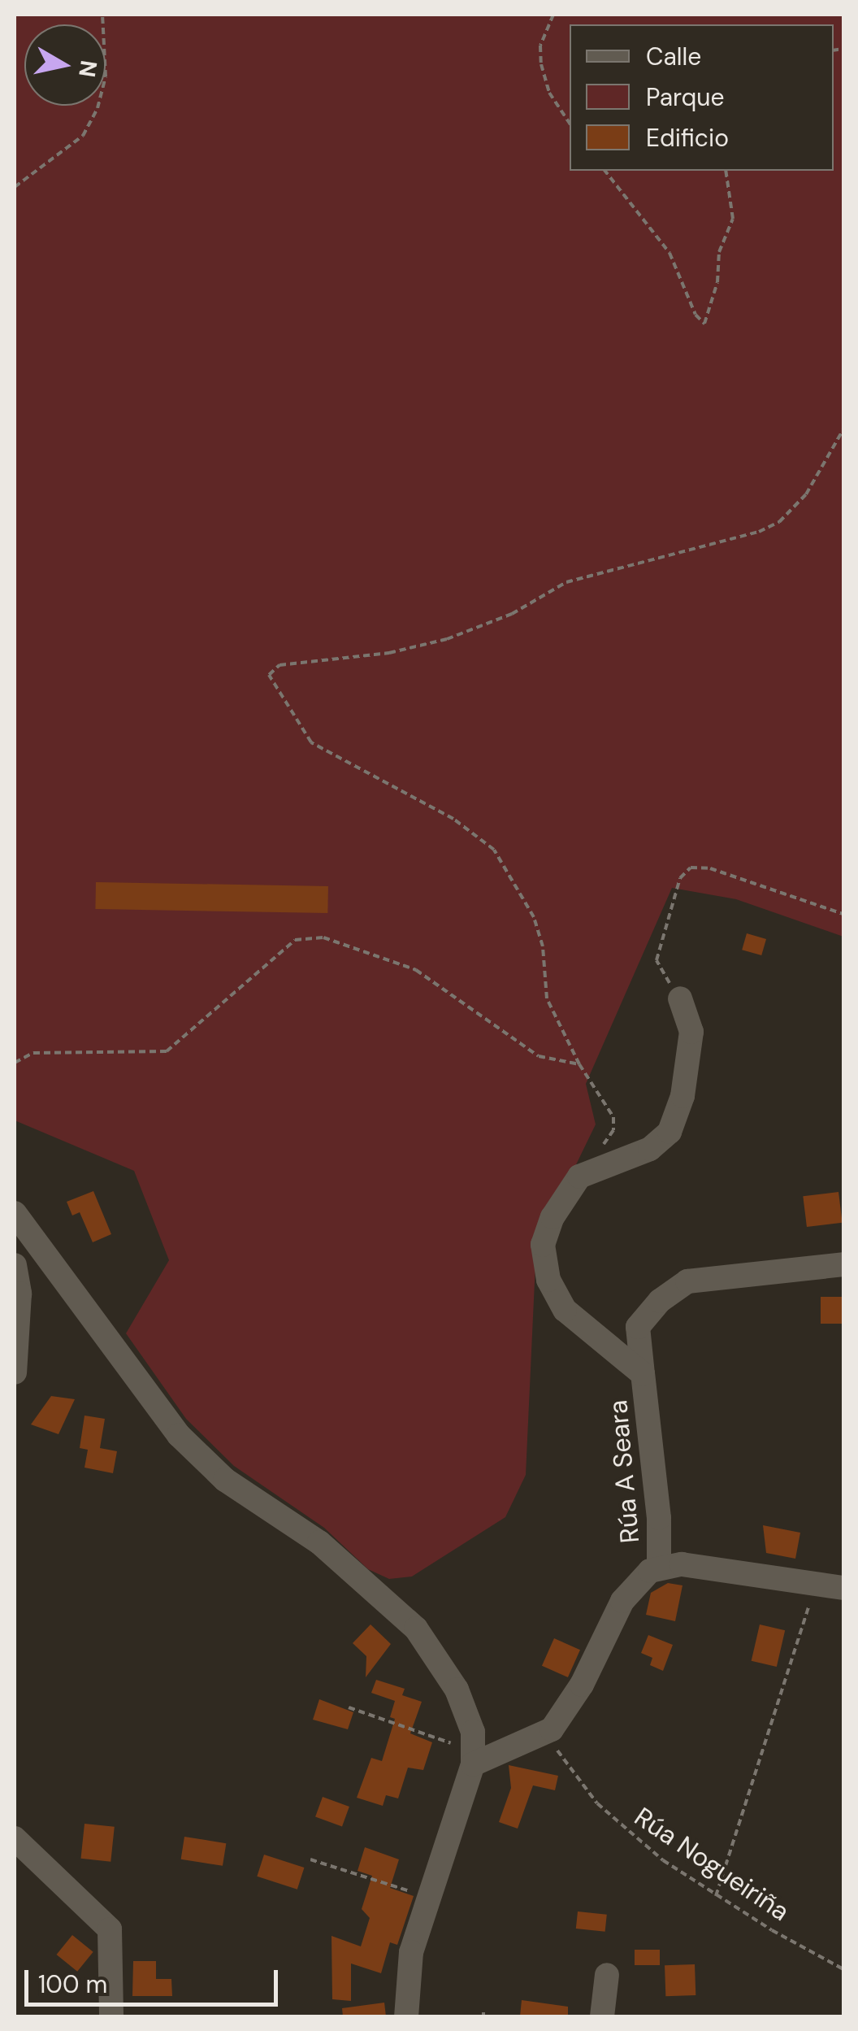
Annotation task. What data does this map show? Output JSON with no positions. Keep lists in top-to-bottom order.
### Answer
{
  "streets": {
    "street": ["Rúa A Seara"],
    "path": ["Rúa Nogueiriña"]
  },
  "crossings": [
    ["Rúa A Seara", "Rúa Nogueiriña"]
  ],
  "legend": ["Calle", "Parque", "Edificio"],
  "scale_bar": "100 m",
  "north": "right"
}
